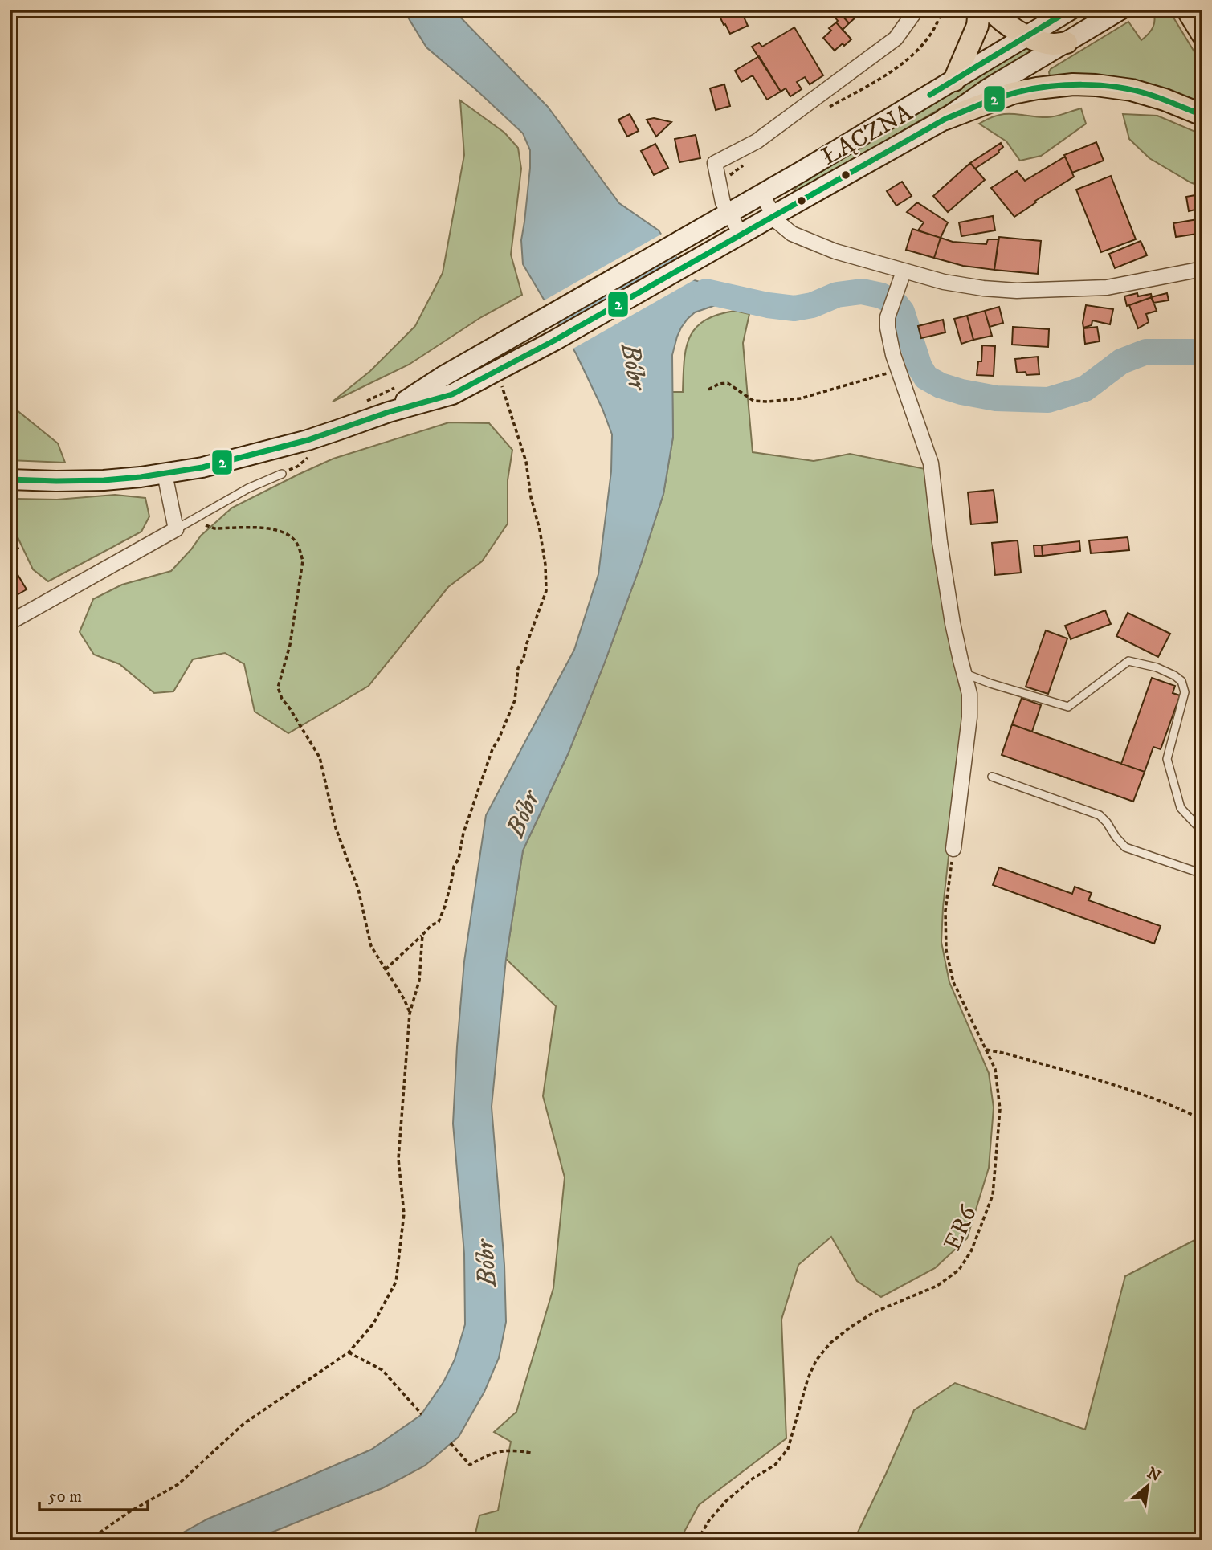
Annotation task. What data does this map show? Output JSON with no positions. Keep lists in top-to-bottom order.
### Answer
{
  "streets": {
    "main road": ["ŁĄCZNA"],
    "path": ["ER6"]
  },
  "water": ["Bóbr"],
  "lines": ["transit line 2"],
  "scale_bar": "50 m",
  "north": "top right"
}
